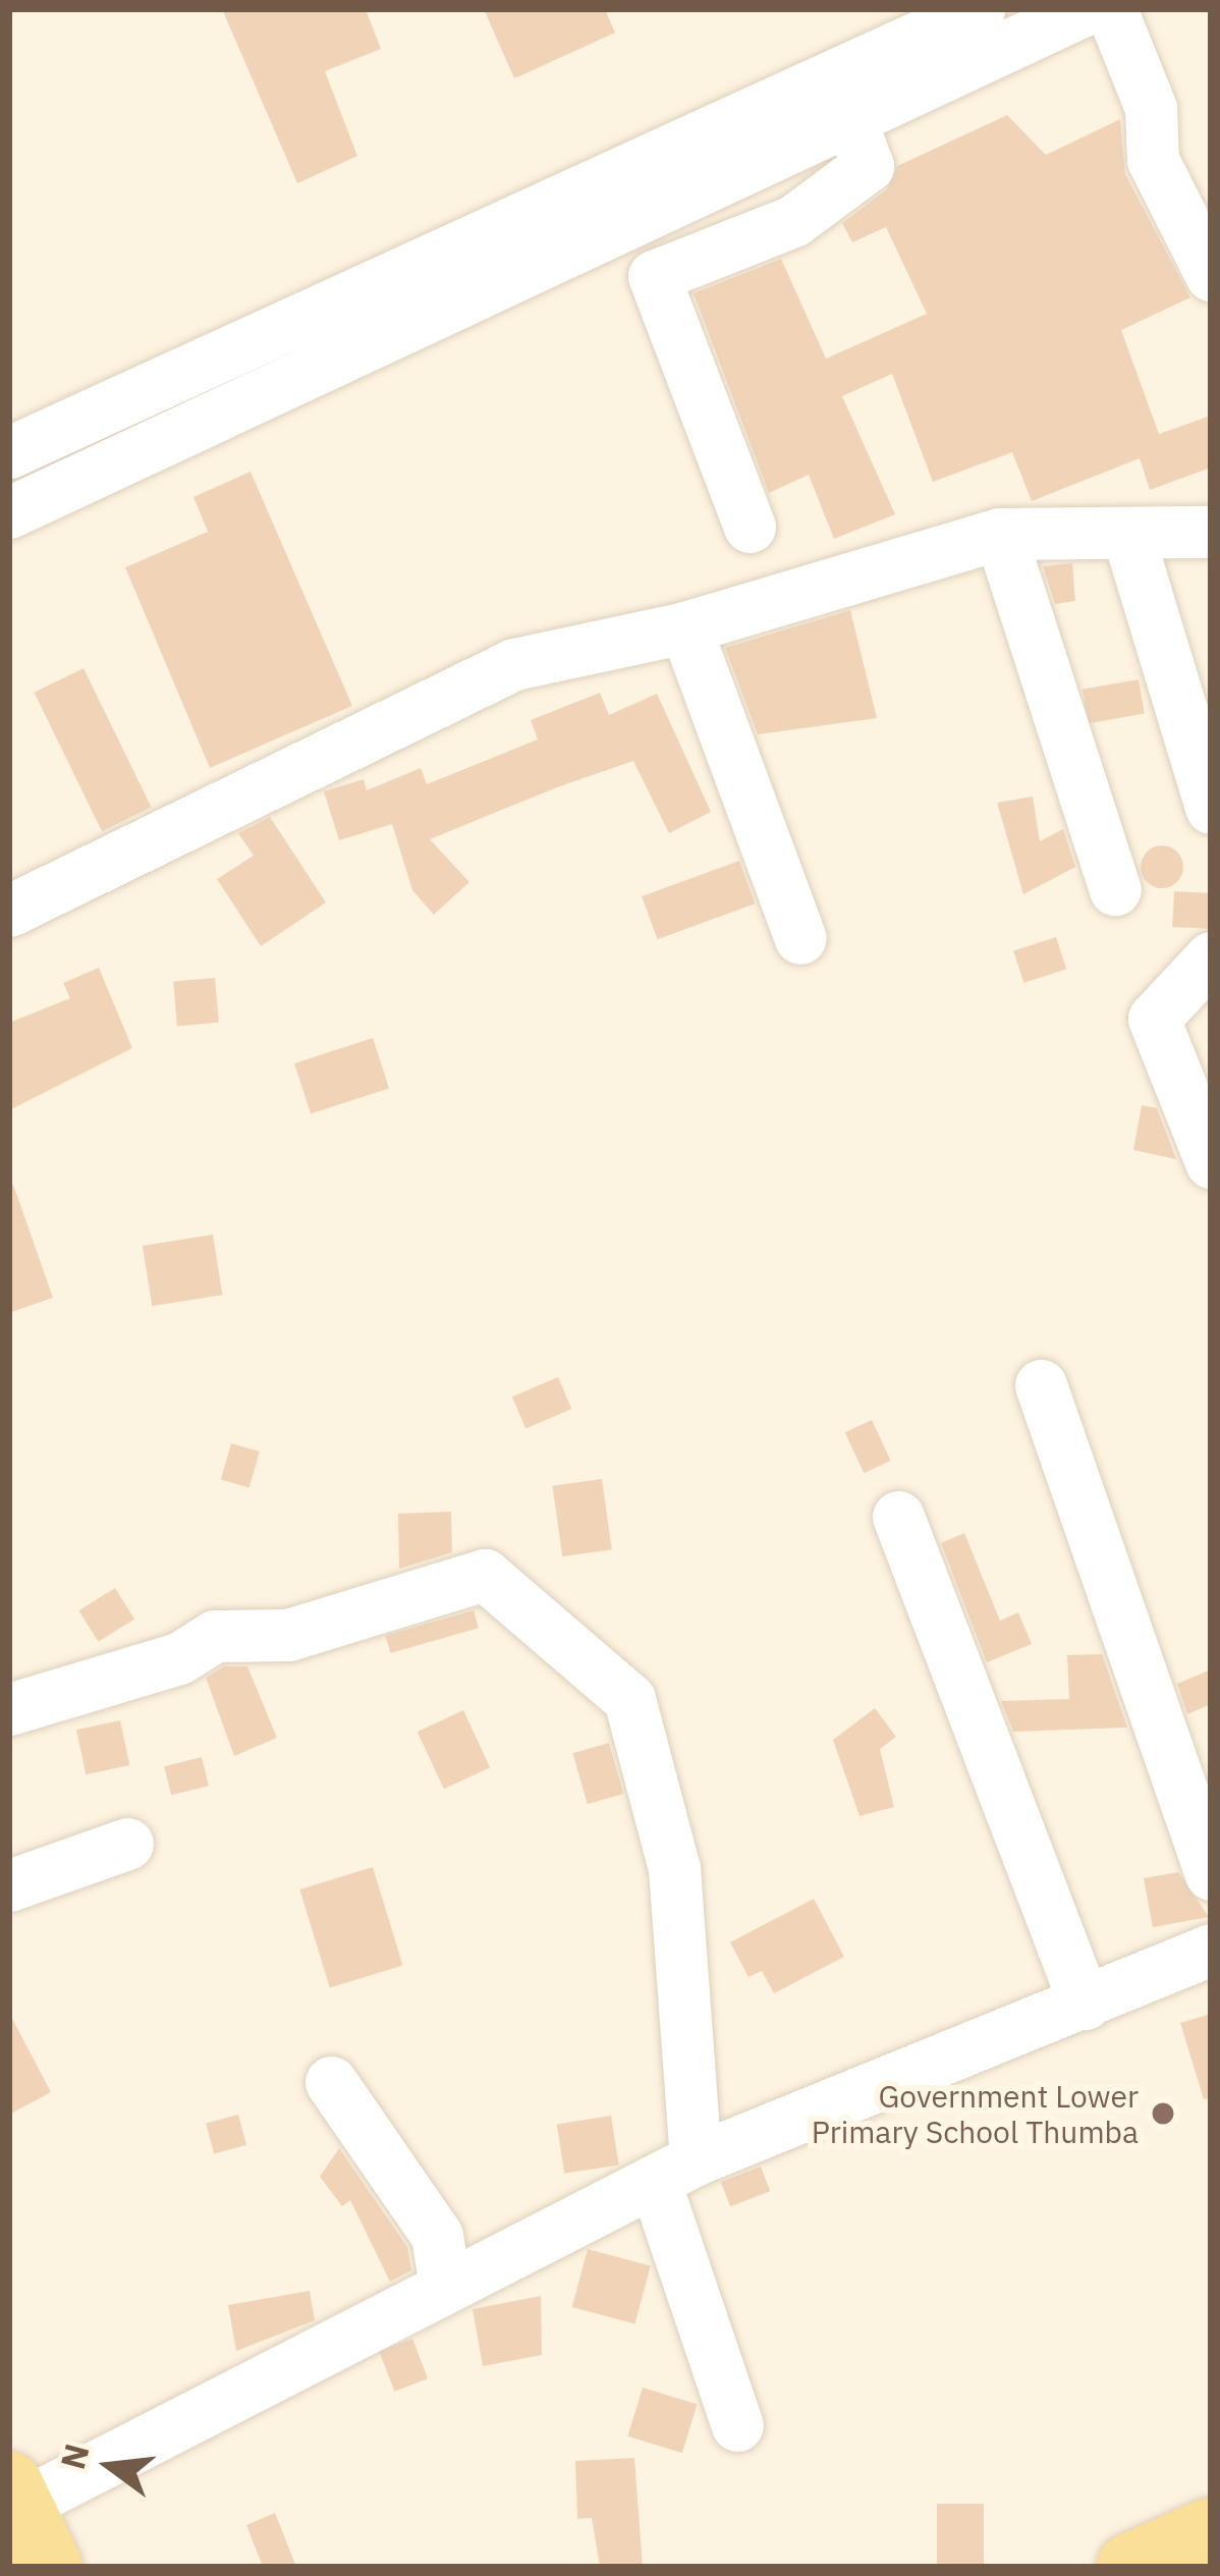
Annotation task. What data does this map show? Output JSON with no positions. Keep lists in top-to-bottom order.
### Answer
{
  "places": ["Government Lower Primary School Thumba"],
  "north": "left"
}
